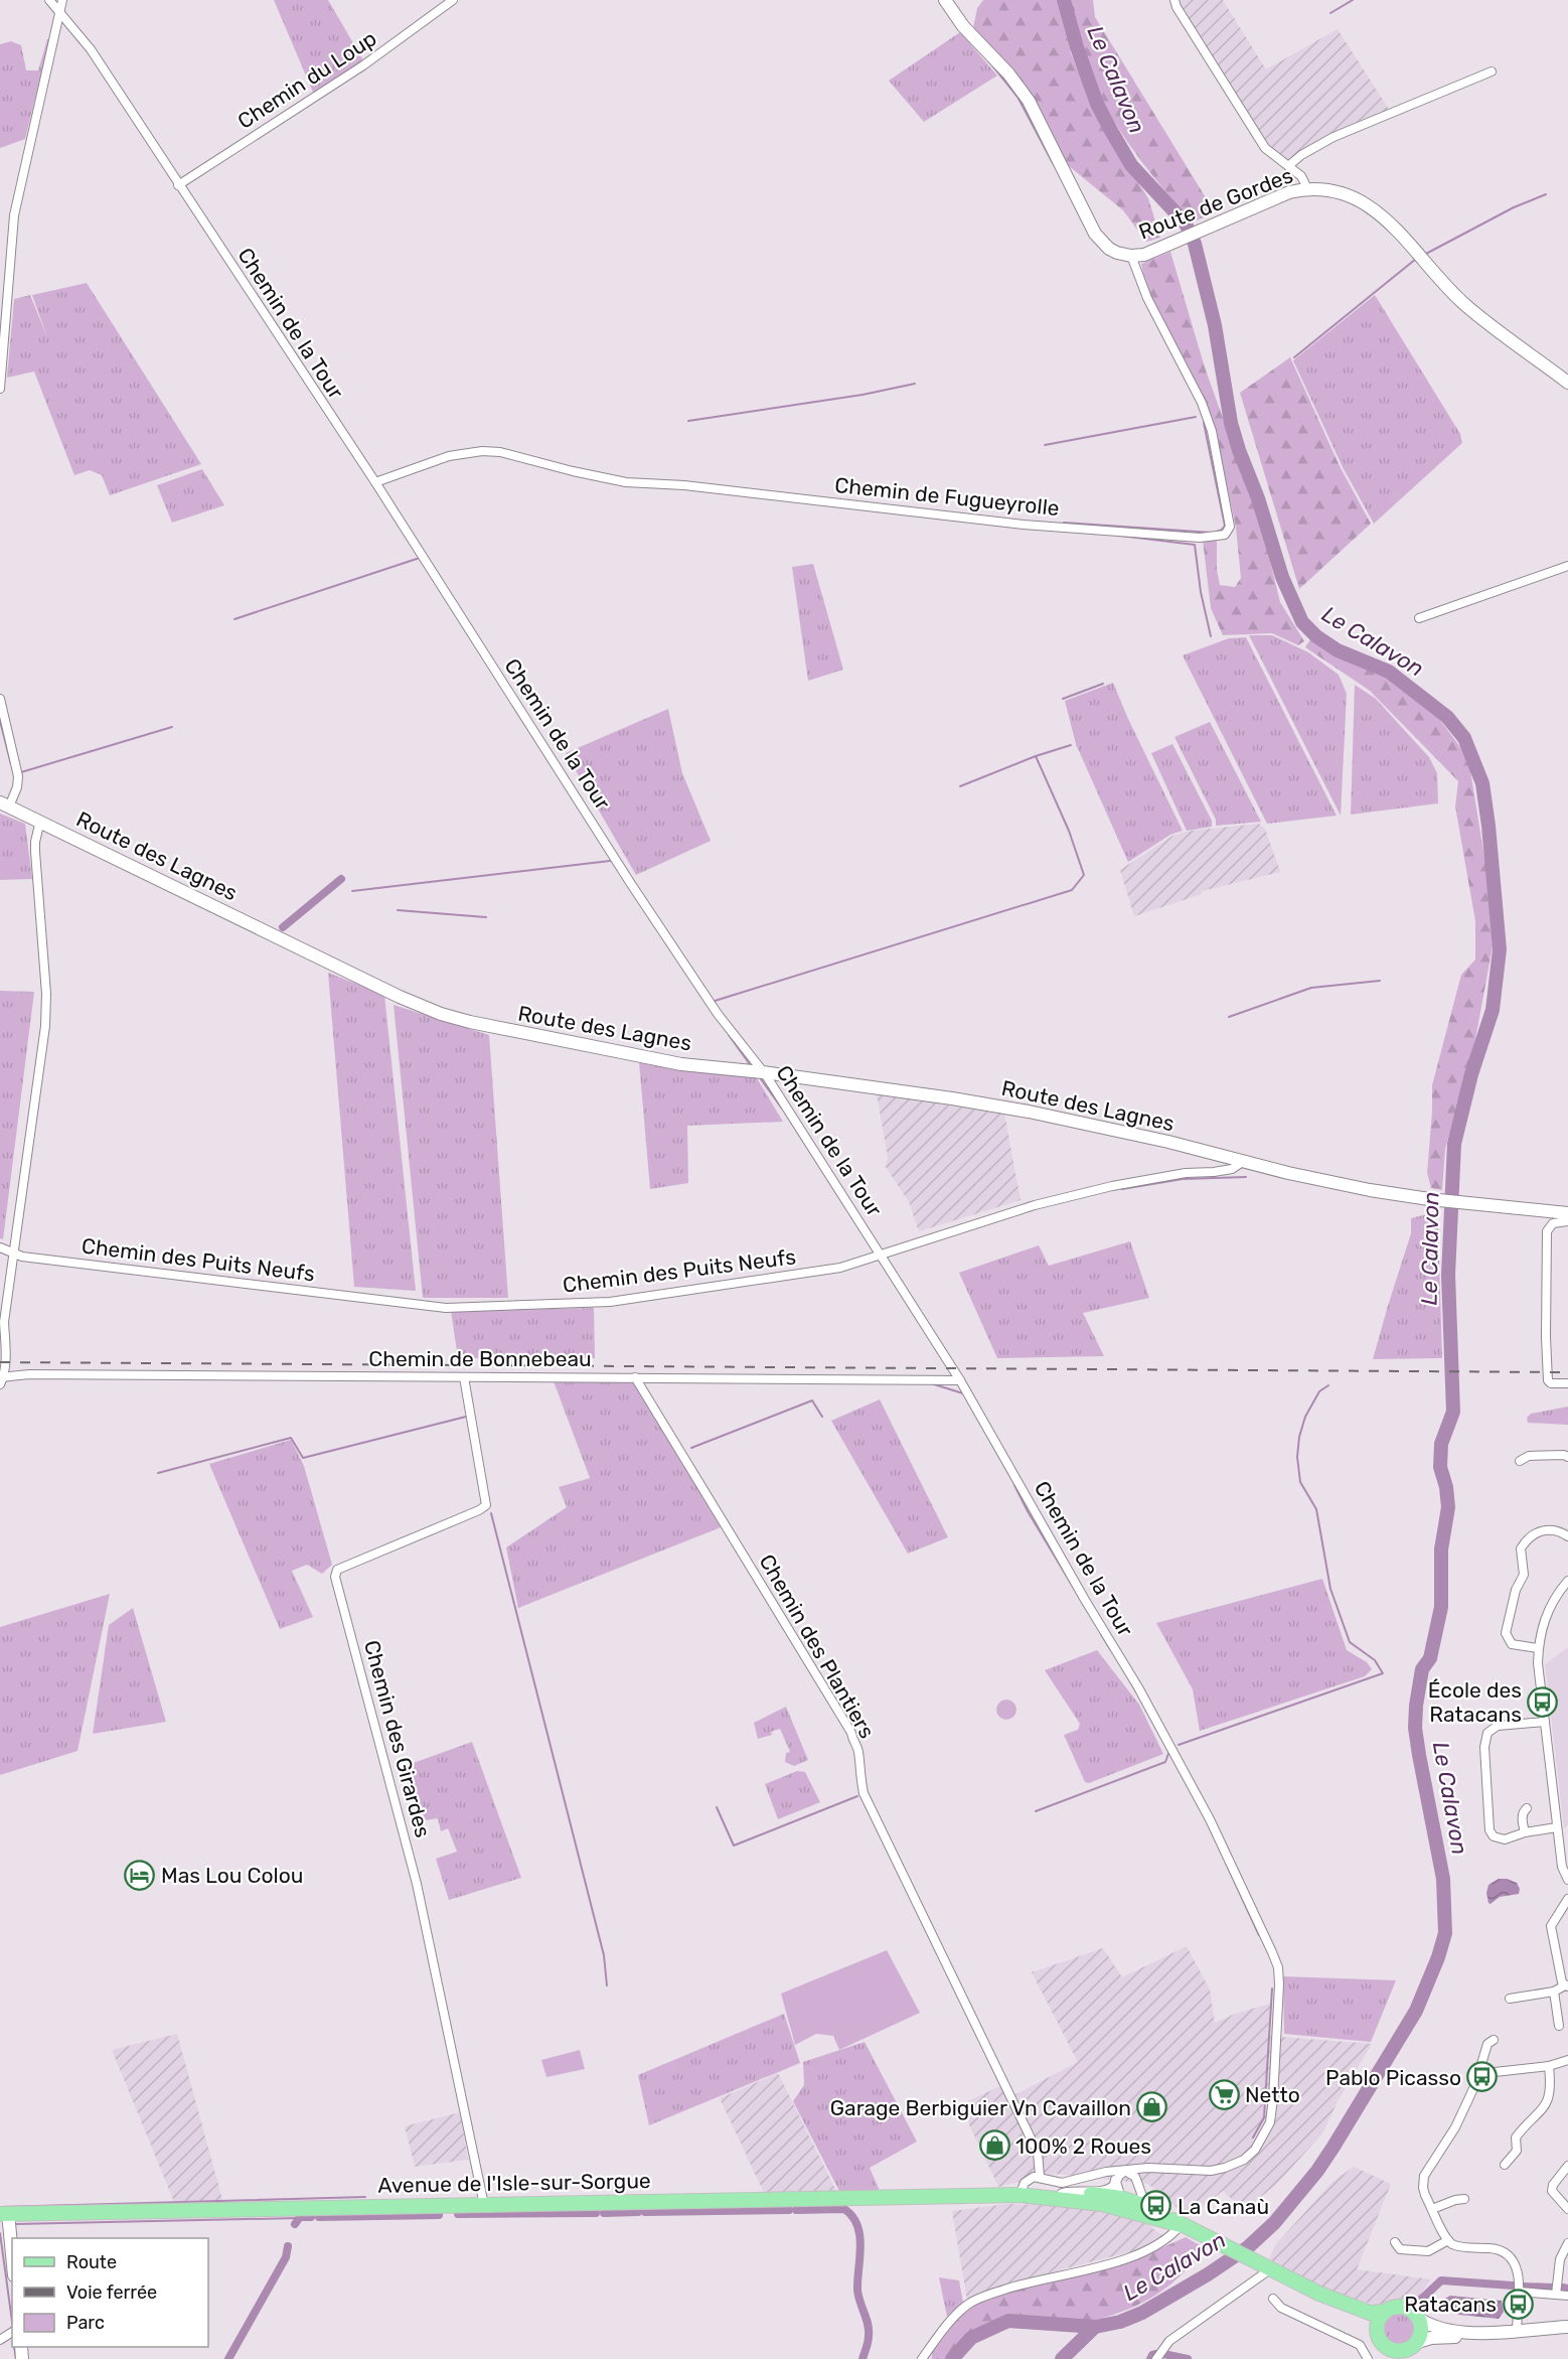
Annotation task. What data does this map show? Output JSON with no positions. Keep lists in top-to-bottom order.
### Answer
{
  "streets": {
    "main road": ["Avenue de l'Isle-sur-Sorgue"],
    "street": [
      "Chemin du Loup",
      "Route de Gordes",
      "Chemin de la Tour",
      "Chemin de Fugueyrolle",
      "Route des Lagnes",
      "Chemin des Puits Neufs",
      "Chemin de Bonnebeau",
      "Chemin des Plantiers",
      "Chemin des Girardes"
    ]
  },
  "crossings": [
    ["Chemin du Loup", "Chemin de la Tour"],
    ["Route de Gordes", "Chemin de Fugueyrolle"],
    ["Chemin de la Tour", "Chemin de Fugueyrolle"],
    ["Chemin de la Tour", "Route des Lagnes"],
    ["Chemin de la Tour", "Chemin des Puits Neufs"],
    ["Chemin de la Tour", "Chemin de Bonnebeau"],
    ["Chemin de la Tour", "Chemin des Plantiers"],
    ["Route des Lagnes", "Chemin des Puits Neufs"],
    ["Chemin de Bonnebeau", "Chemin des Plantiers"],
    ["Chemin de Bonnebeau", "Chemin des Girardes"],
    ["Chemin des Girardes", "Avenue de l'Isle-sur-Sorgue"]
  ],
  "water": ["Le Calavon"],
  "places": {
    "bus stop": [
      "École des Ratacans",
      "Pablo Picasso",
      "La Canaù",
      "Ratacans"
    ],
    "hotel": ["Mas Lou Colou"],
    "supermarket": ["Netto"],
    "shop": ["Garage Berbiguier Vn Cavaillon", "100% 2 Roues"]
  },
  "legend": ["Route", "Voie ferrée", "Parc"]
}
